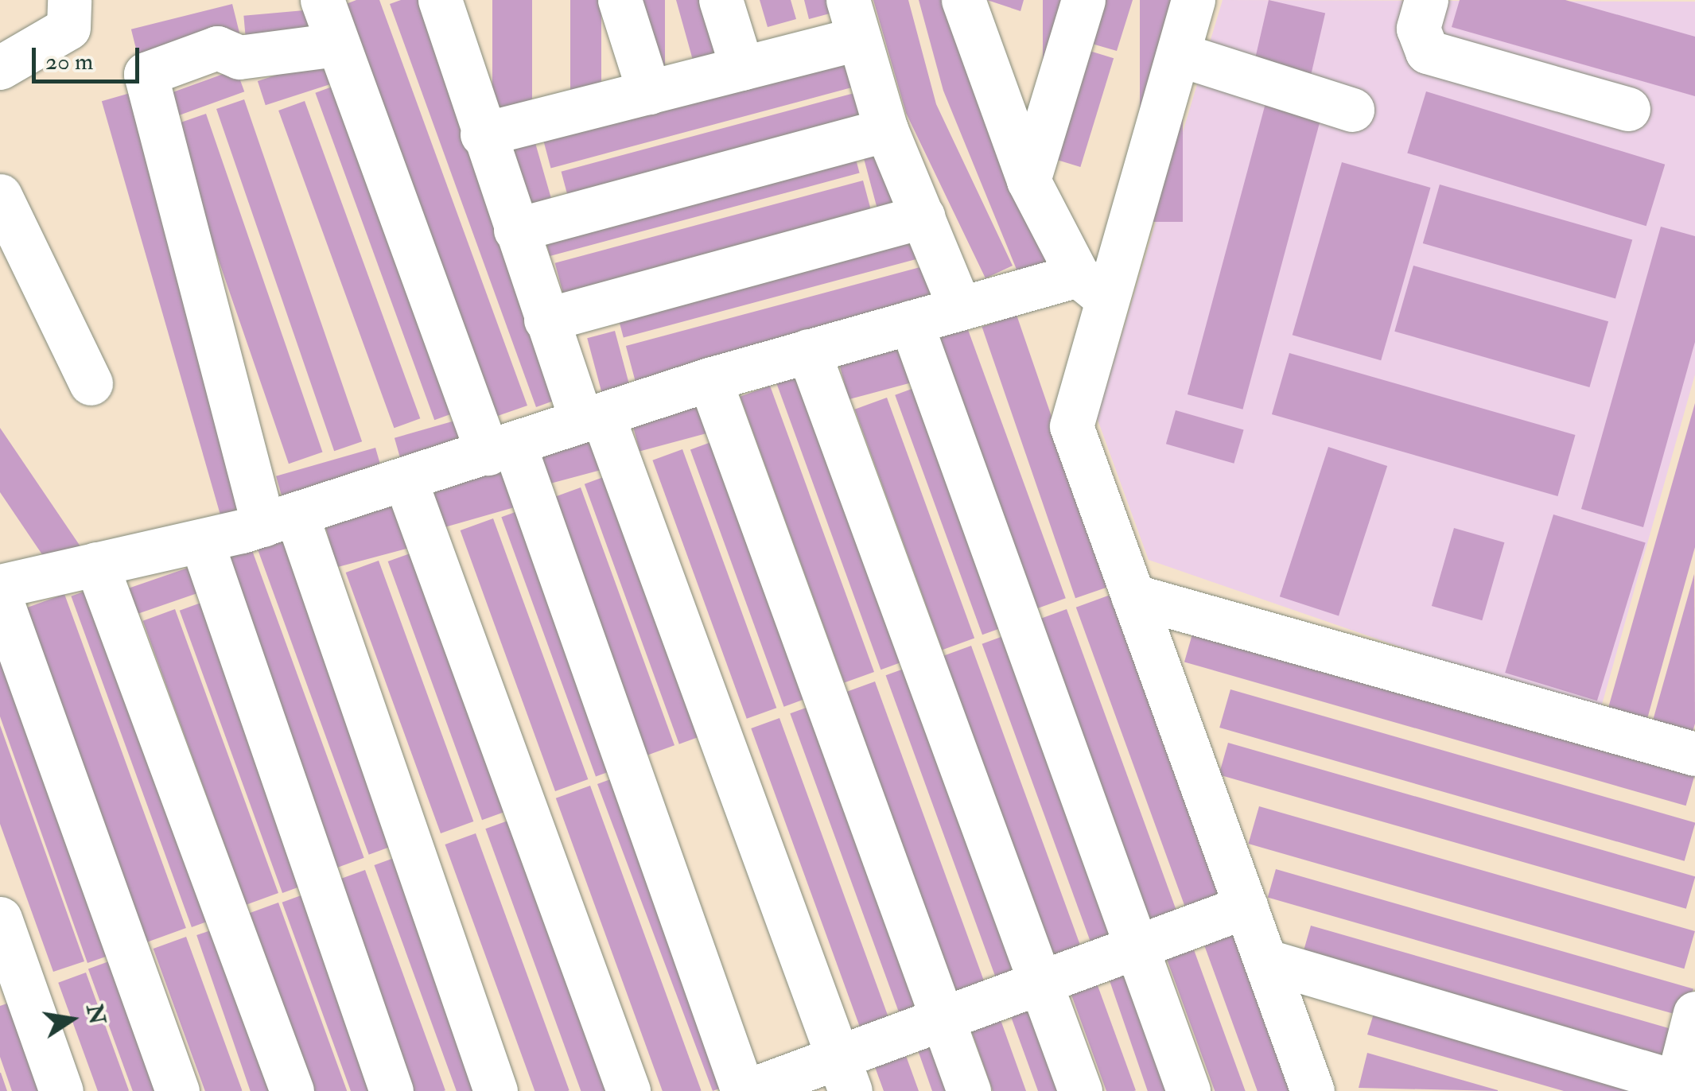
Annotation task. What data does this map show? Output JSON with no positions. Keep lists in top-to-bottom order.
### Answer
{
  "scale_bar": "20 m",
  "north": "right"
}
